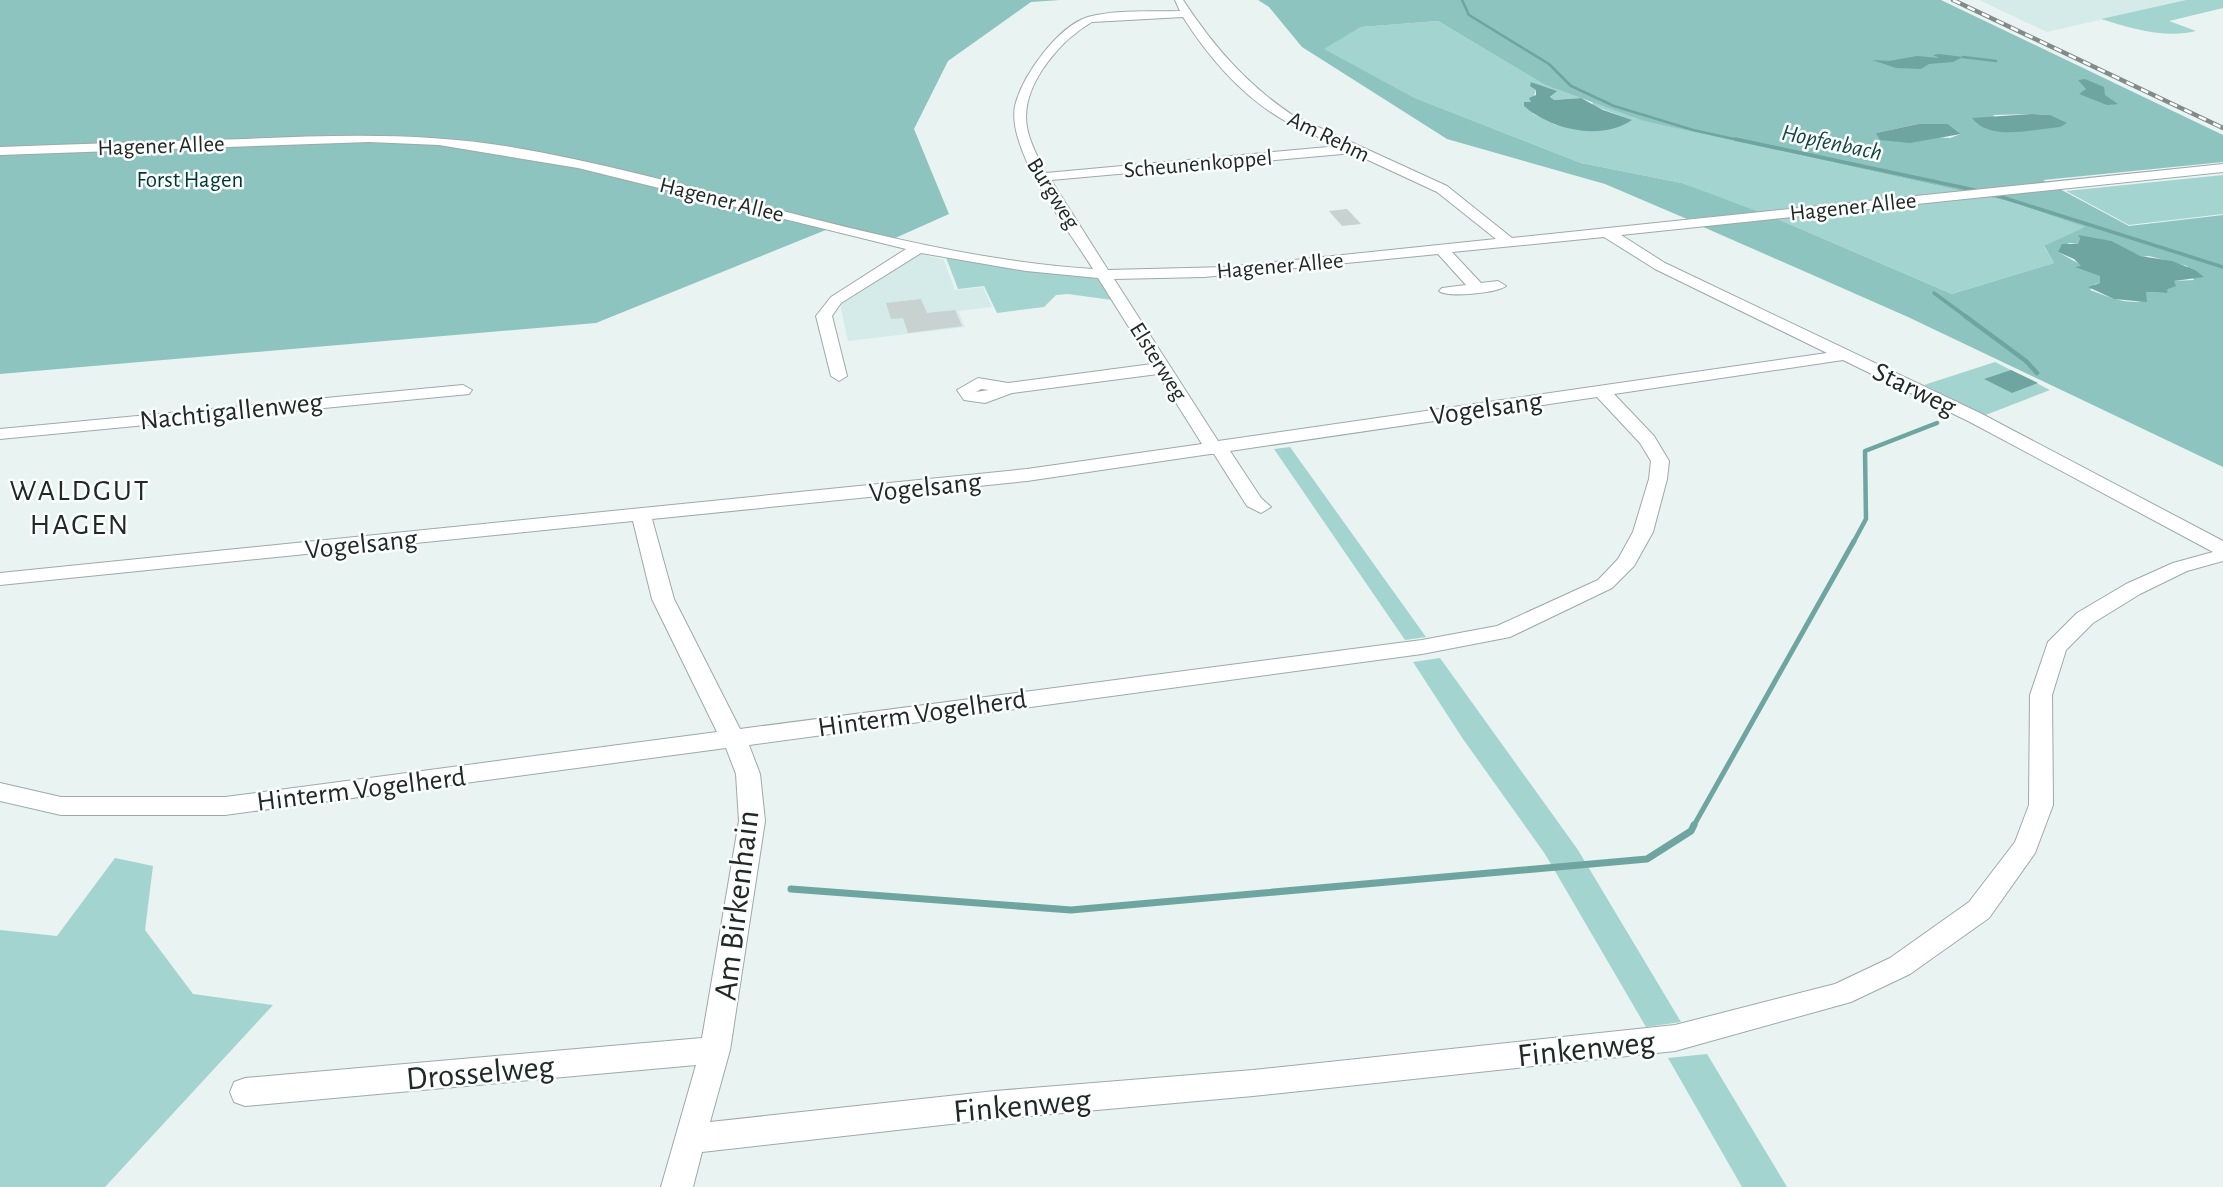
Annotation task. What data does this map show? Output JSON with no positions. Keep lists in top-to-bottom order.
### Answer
{
  "streets": {
    "street": [
      "Am Rehm",
      "Hagener Allee",
      "Scheunenkoppel",
      "Burgweg",
      "Elsterweg",
      "Starweg",
      "Vogelsang",
      "Nachtigallenweg",
      "Hinterm Vogelherd",
      "Am Birkenhain",
      "Finkenweg",
      "Drosselweg"
    ]
  },
  "crossings": [
    ["Am Rehm", "Hagener Allee"],
    ["Am Rehm", "Scheunenkoppel"],
    ["Am Rehm", "Burgweg"],
    ["Hagener Allee", "Burgweg"],
    ["Hagener Allee", "Elsterweg"],
    ["Hagener Allee", "Starweg"],
    ["Scheunenkoppel", "Burgweg"],
    ["Burgweg", "Elsterweg"],
    ["Elsterweg", "Vogelsang"],
    ["Starweg", "Vogelsang"],
    ["Vogelsang", "Hinterm Vogelherd"],
    ["Vogelsang", "Am Birkenhain"],
    ["Hinterm Vogelherd", "Am Birkenhain"],
    ["Am Birkenhain", "Finkenweg"],
    ["Am Birkenhain", "Drosselweg"]
  ],
  "districts": ["WALDGUT HAGEN"],
  "water": ["Hopfenbach"],
  "parks": ["Forst Hagen"]
}
